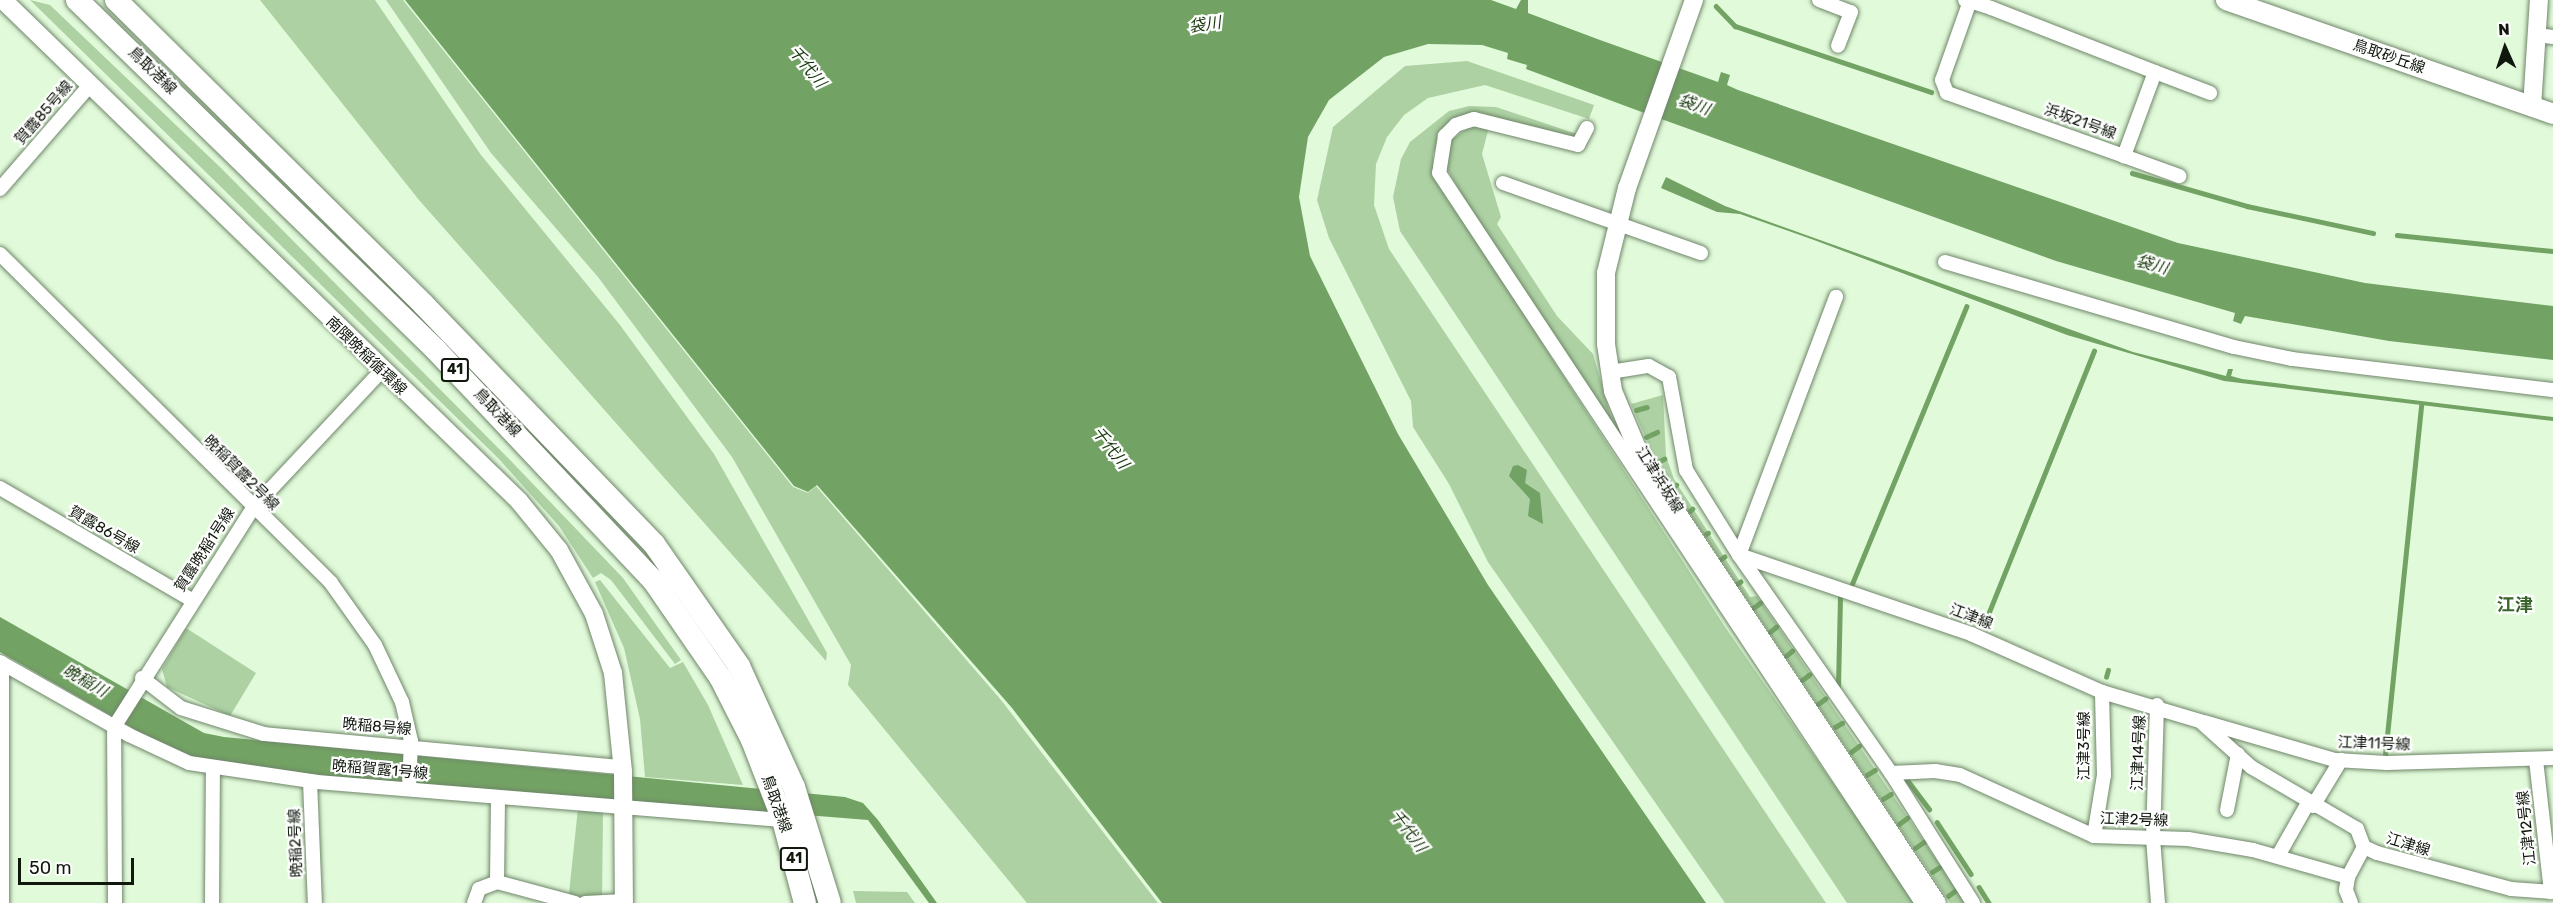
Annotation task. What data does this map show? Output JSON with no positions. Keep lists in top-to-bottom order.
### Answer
{
  "streets": {
    "main road": ["鳥取砂丘線", "鳥取港線", "41"],
    "street": [
      "賀露85号線",
      "浜坂21号線",
      "南隈晩稲循環線",
      "晩稲賀露2号線",
      "江津浜坂線",
      "賀露86号線",
      "賀露晩稲1号線",
      "江津線",
      "晩稲8号線",
      "江津11号線",
      "江津3号線",
      "江津14号線",
      "晩稲賀露1号線",
      "江津2号線",
      "江津12号線",
      "晩稲2号線"
    ]
  },
  "crossings": [
    ["鳥取港線", "晩稲賀露1号線"],
    ["賀露85号線", "南隈晩稲循環線"],
    ["南隈晩稲循環線", "賀露晩稲1号線"],
    ["南隈晩稲循環線", "晩稲8号線"],
    ["南隈晩稲循環線", "晩稲賀露1号線"],
    ["晩稲賀露2号線", "賀露晩稲1号線"],
    ["晩稲賀露2号線", "晩稲8号線"],
    ["晩稲賀露2号線", "晩稲賀露1号線"],
    ["賀露86号線", "賀露晩稲1号線"],
    ["賀露晩稲1号線", "晩稲8号線"],
    ["賀露晩稲1号線", "晩稲賀露1号線"],
    ["江津線", "江津11号線"],
    ["江津線", "江津3号線"],
    ["江津線", "江津14号線"],
    ["江津線", "江津12号線"],
    ["江津11号線", "江津12号線"],
    ["江津3号線", "江津2号線"],
    ["江津14号線", "江津2号線"],
    ["晩稲賀露1号線", "晩稲2号線"]
  ],
  "districts": ["江津"],
  "water": ["袋川", "千代川", "晩稲川"],
  "scale_bar": "50 m",
  "north": "top"
}
